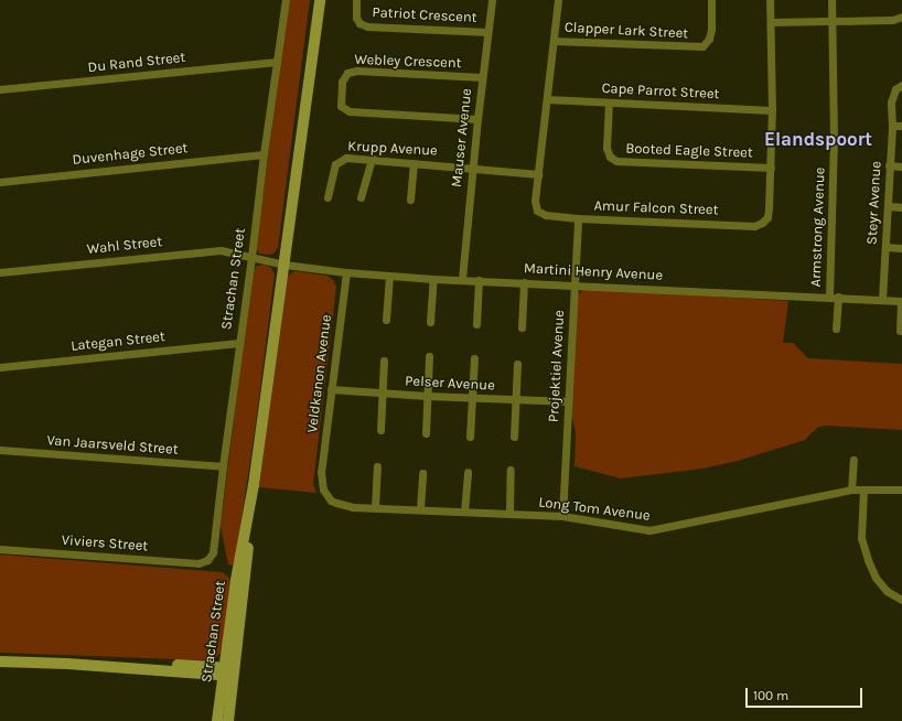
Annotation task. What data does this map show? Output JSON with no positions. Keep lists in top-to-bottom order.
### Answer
{
  "streets": {
    "street": [
      "Patriot Crescent",
      "Clapper Lark Street",
      "Webley Crescent",
      "Du Rand Street",
      "Cape Parrot Street",
      "Mauser Avenue",
      "Krupp Avenue",
      "Booted Eagle Street",
      "Duvenhage Street",
      "Steyr Avenue",
      "Amur Falcon Street",
      "Armstrong Avenue",
      "Wahl Street",
      "Martini Henry Avenue",
      "Strachan Street",
      "Lategan Street",
      "Projektiel Avenue",
      "Veldkanon Avenue",
      "Pelser Avenue",
      "Van Jaarsveld Street",
      "Long Tom Avenue",
      "Viviers Street"
    ]
  },
  "crossings": [
    ["Patriot Crescent", "Mauser Avenue"],
    ["Clapper Lark Street", "Amur Falcon Street"],
    ["Webley Crescent", "Mauser Avenue"],
    ["Du Rand Street", "Strachan Street"],
    ["Cape Parrot Street", "Booted Eagle Street"],
    ["Cape Parrot Street", "Amur Falcon Street"],
    ["Mauser Avenue", "Krupp Avenue"],
    ["Mauser Avenue", "Martini Henry Avenue"],
    ["Krupp Avenue", "Amur Falcon Street"],
    ["Booted Eagle Street", "Amur Falcon Street"],
    ["Duvenhage Street", "Strachan Street"],
    ["Steyr Avenue", "Martini Henry Avenue"],
    ["Amur Falcon Street", "Projektiel Avenue"],
    ["Armstrong Avenue", "Martini Henry Avenue"],
    ["Wahl Street", "Martini Henry Avenue"],
    ["Wahl Street", "Strachan Street"],
    ["Martini Henry Avenue", "Strachan Street"],
    ["Martini Henry Avenue", "Projektiel Avenue"],
    ["Martini Henry Avenue", "Veldkanon Avenue"],
    ["Strachan Street", "Lategan Street"],
    ["Strachan Street", "Van Jaarsveld Street"],
    ["Strachan Street", "Viviers Street"],
    ["Projektiel Avenue", "Pelser Avenue"],
    ["Projektiel Avenue", "Long Tom Avenue"],
    ["Veldkanon Avenue", "Pelser Avenue"],
    ["Veldkanon Avenue", "Long Tom Avenue"]
  ],
  "districts": ["Elandspoort"],
  "scale_bar": "100 m"
}
